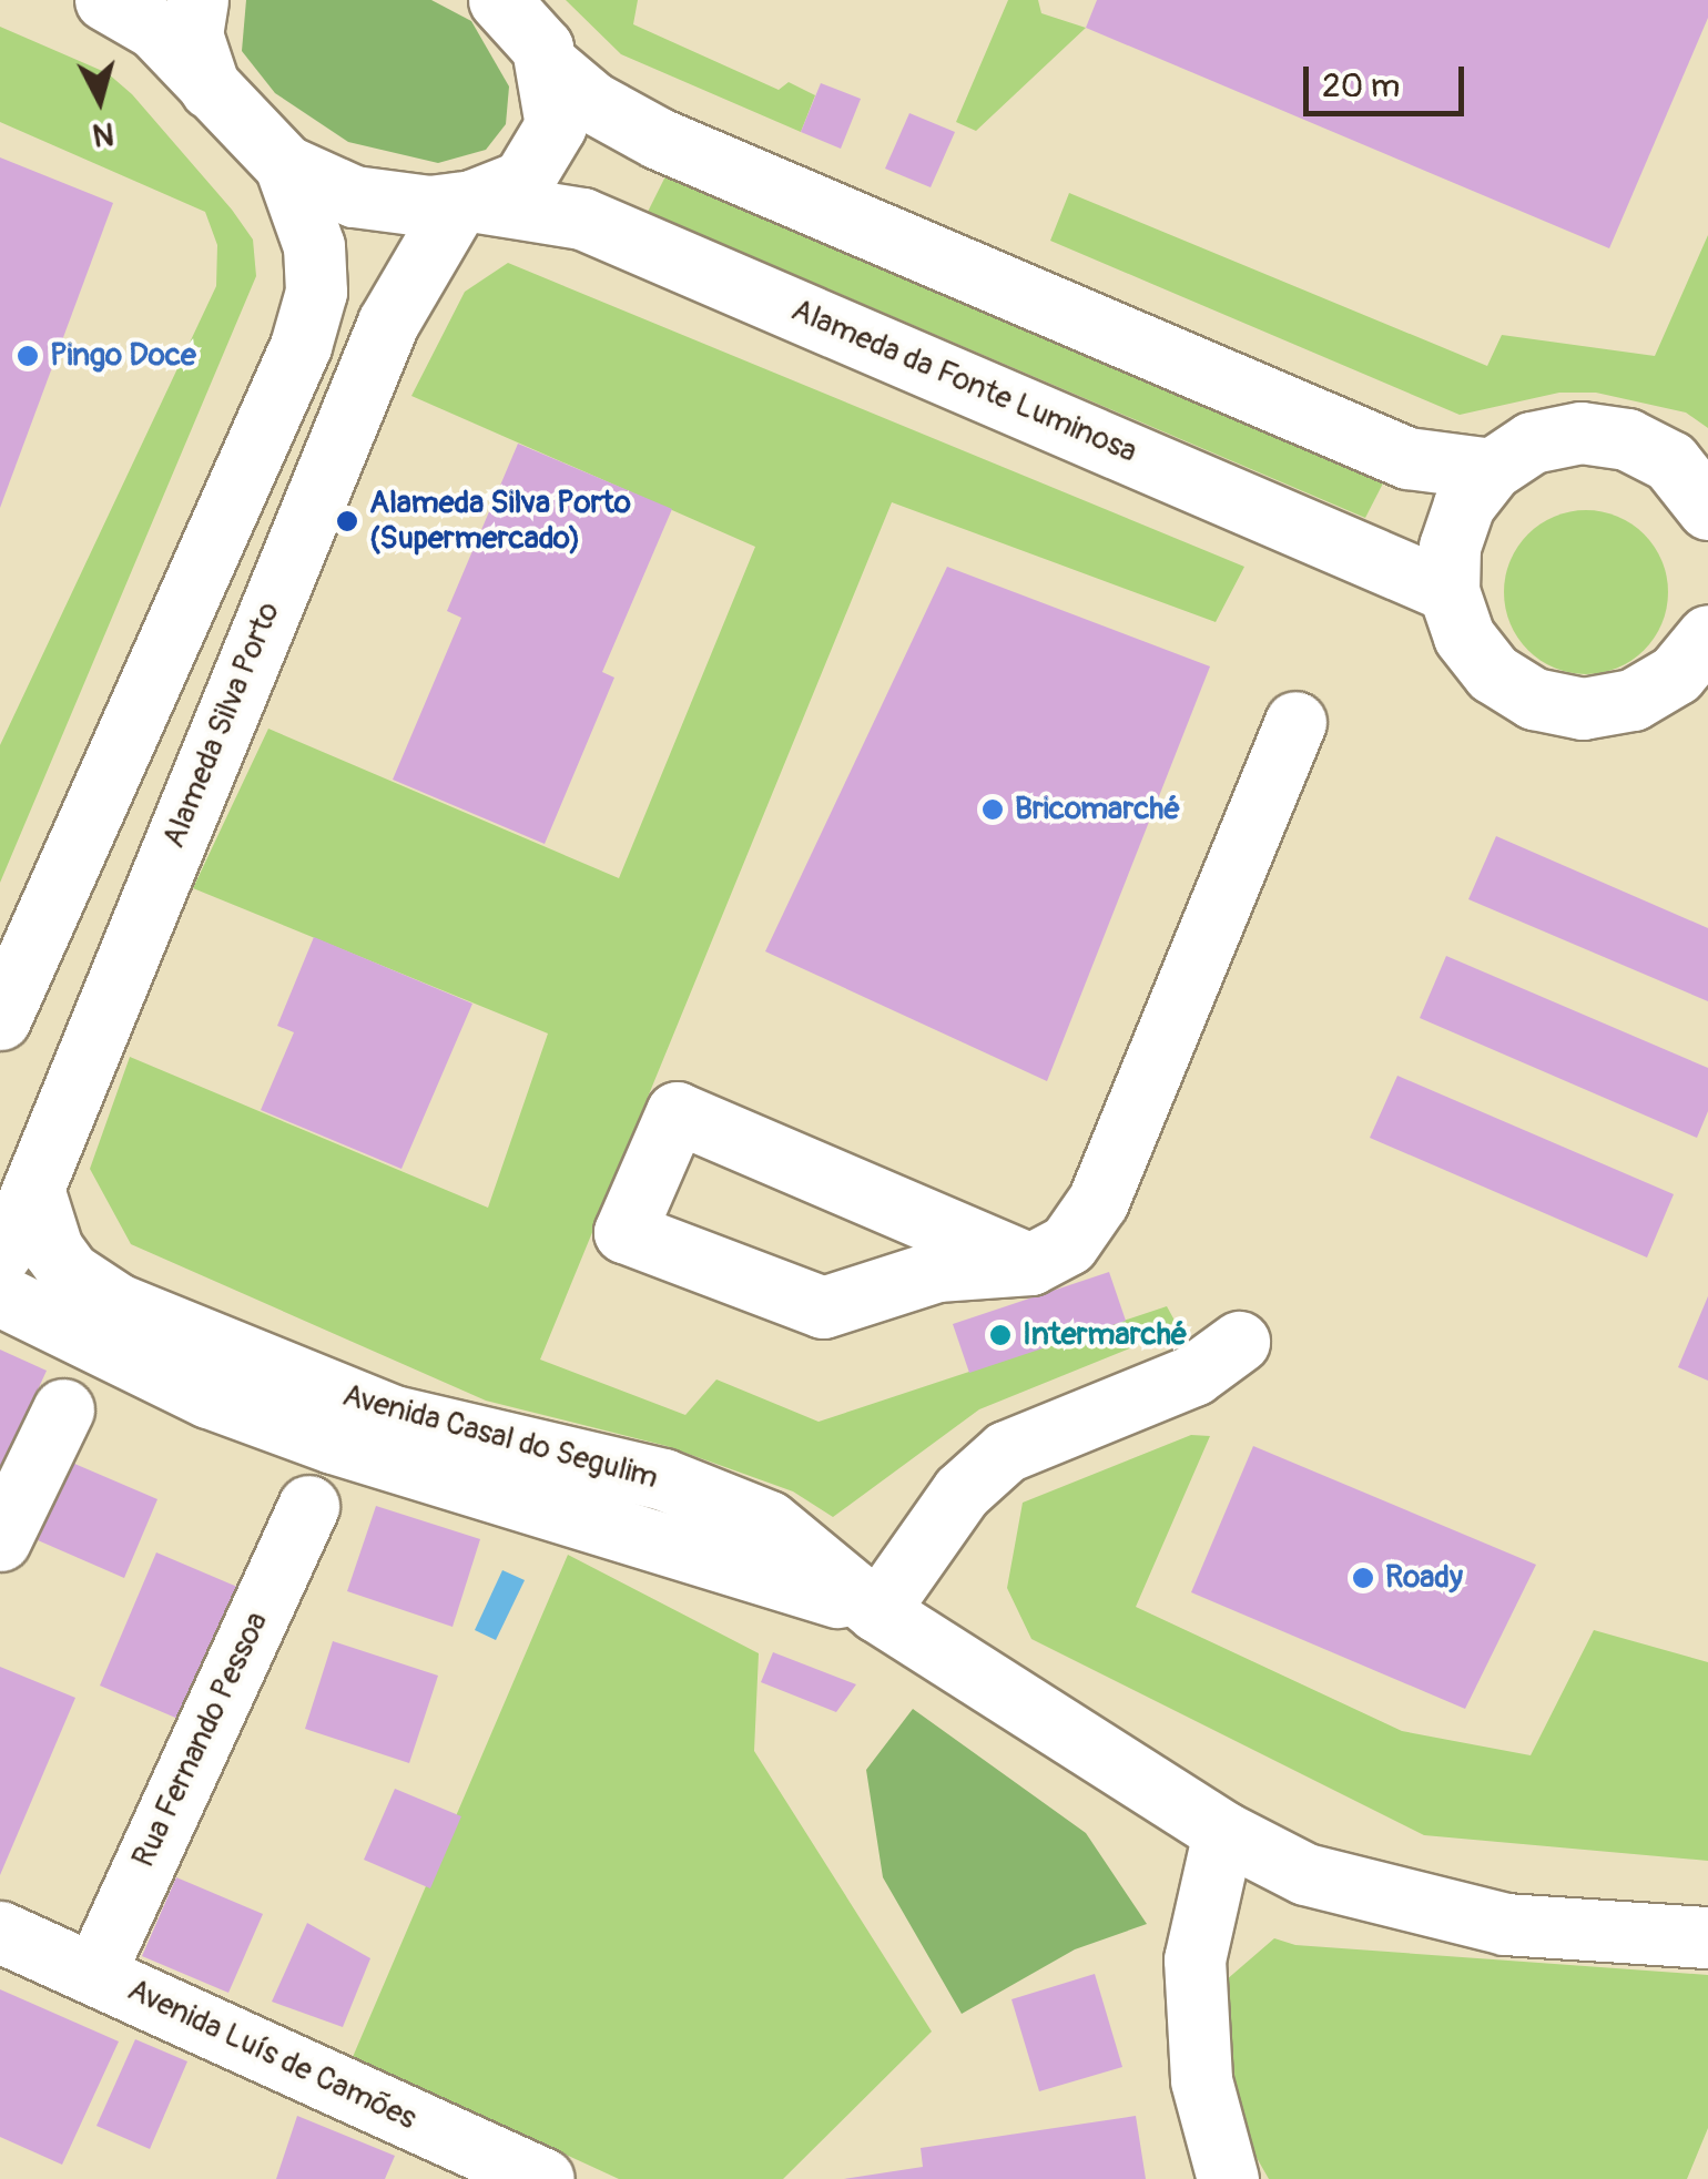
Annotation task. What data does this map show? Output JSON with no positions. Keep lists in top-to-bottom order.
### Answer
{
  "streets": {
    "main road": [
      "Alameda da Fonte Luminosa",
      "Alameda Silva Porto",
      "Avenida Casal do Segulim",
      "Rua Fernando Pessoa",
      "Avenida Luís de Camões"
    ]
  },
  "crossings": [
    ["Alameda da Fonte Luminosa", "Alameda Silva Porto"],
    ["Alameda Silva Porto", "Avenida Casal do Segulim"],
    ["Rua Fernando Pessoa", "Avenida Luís de Camões"]
  ],
  "places": [
    "Pingo Doce",
    "Alameda Silva Porto (Supermercado)",
    "Bricomarché",
    "Intermarché",
    "Roady"
  ],
  "scale_bar": "20 m",
  "north": "bottom"
}
